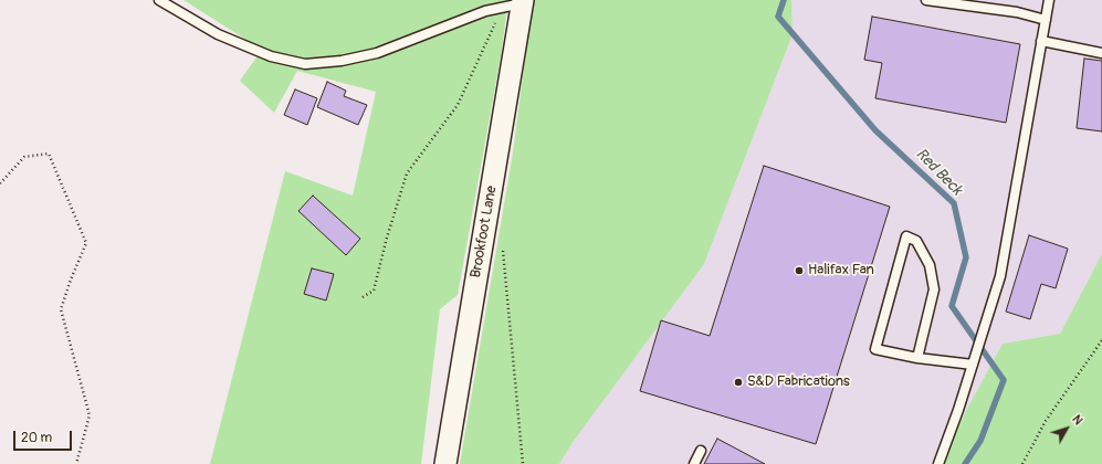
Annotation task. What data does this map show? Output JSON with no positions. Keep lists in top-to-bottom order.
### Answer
{
  "streets": {
    "street": ["Brookfoot Lane"]
  },
  "water": ["Red Beck"],
  "places": ["Halifax Fan", "S&D Fabrications"],
  "scale_bar": "20 m",
  "north": "top right"
}
